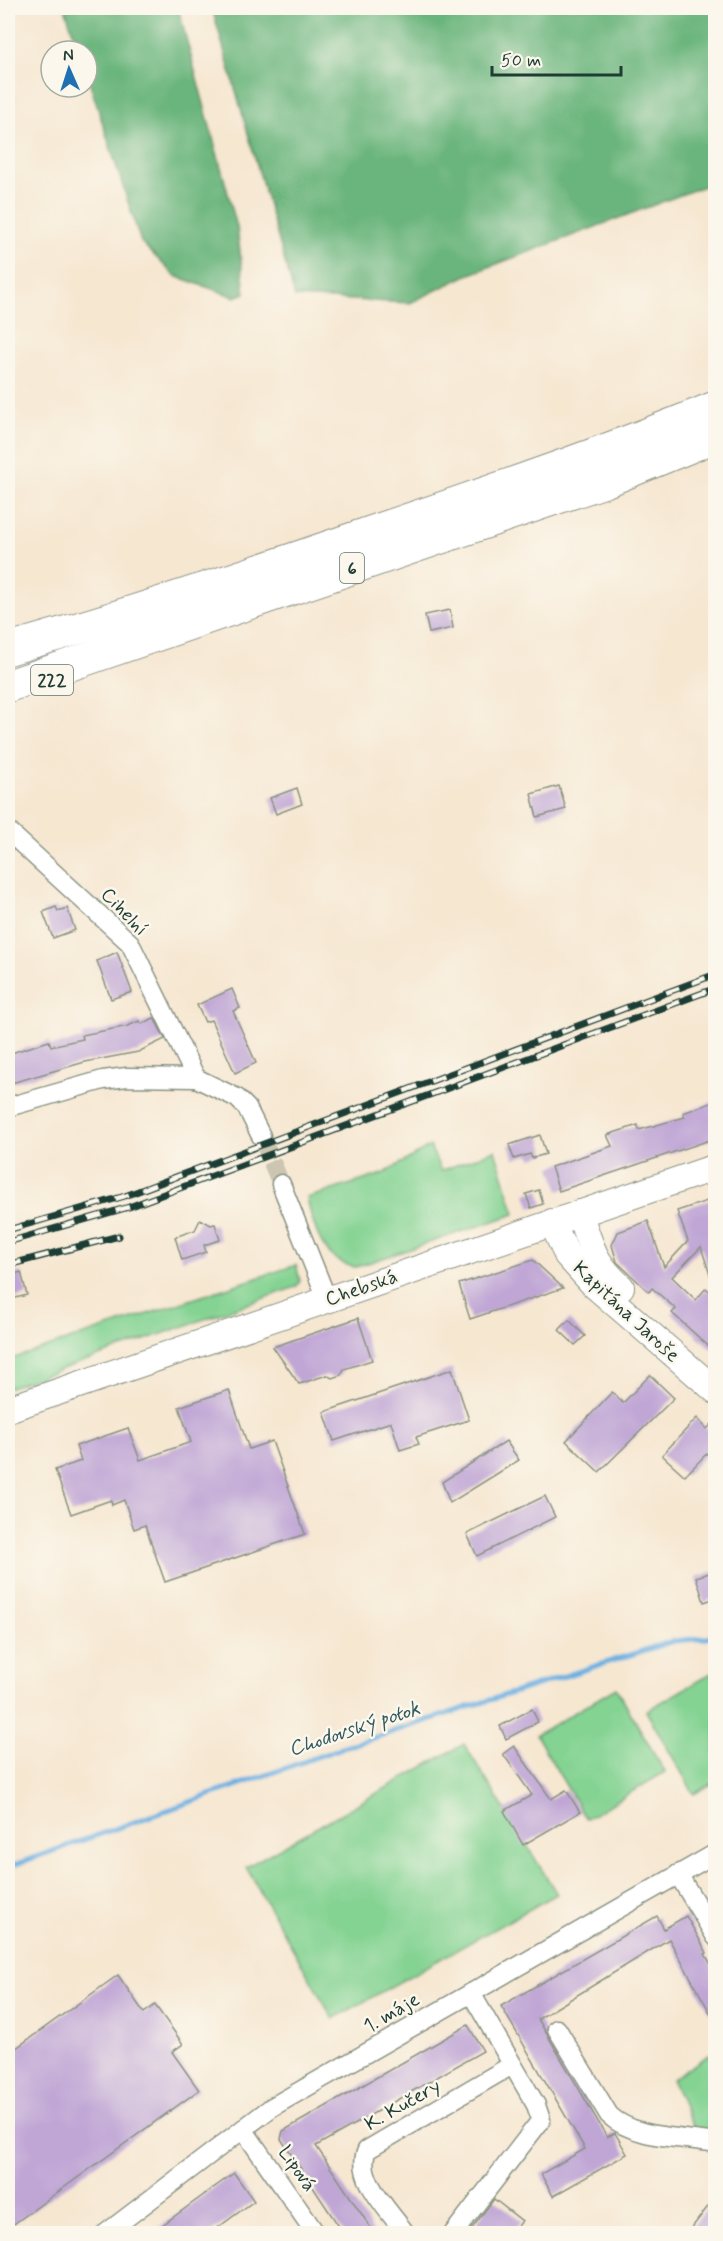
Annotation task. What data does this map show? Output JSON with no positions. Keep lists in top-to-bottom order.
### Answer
{
  "streets": {
    "highway": ["6", "222"],
    "street": [
      "Cihelní",
      "Chebská",
      "Kapitána Jaroše",
      "1. máje",
      "K. Kučery",
      "Lipová"
    ]
  },
  "crossings": [
    ["6", "222"],
    ["Chebská", "Kapitána Jaroše"],
    ["1. máje", "Lipová"]
  ],
  "water": ["Chodovský potok"],
  "scale_bar": "50 m",
  "north": "top"
}
